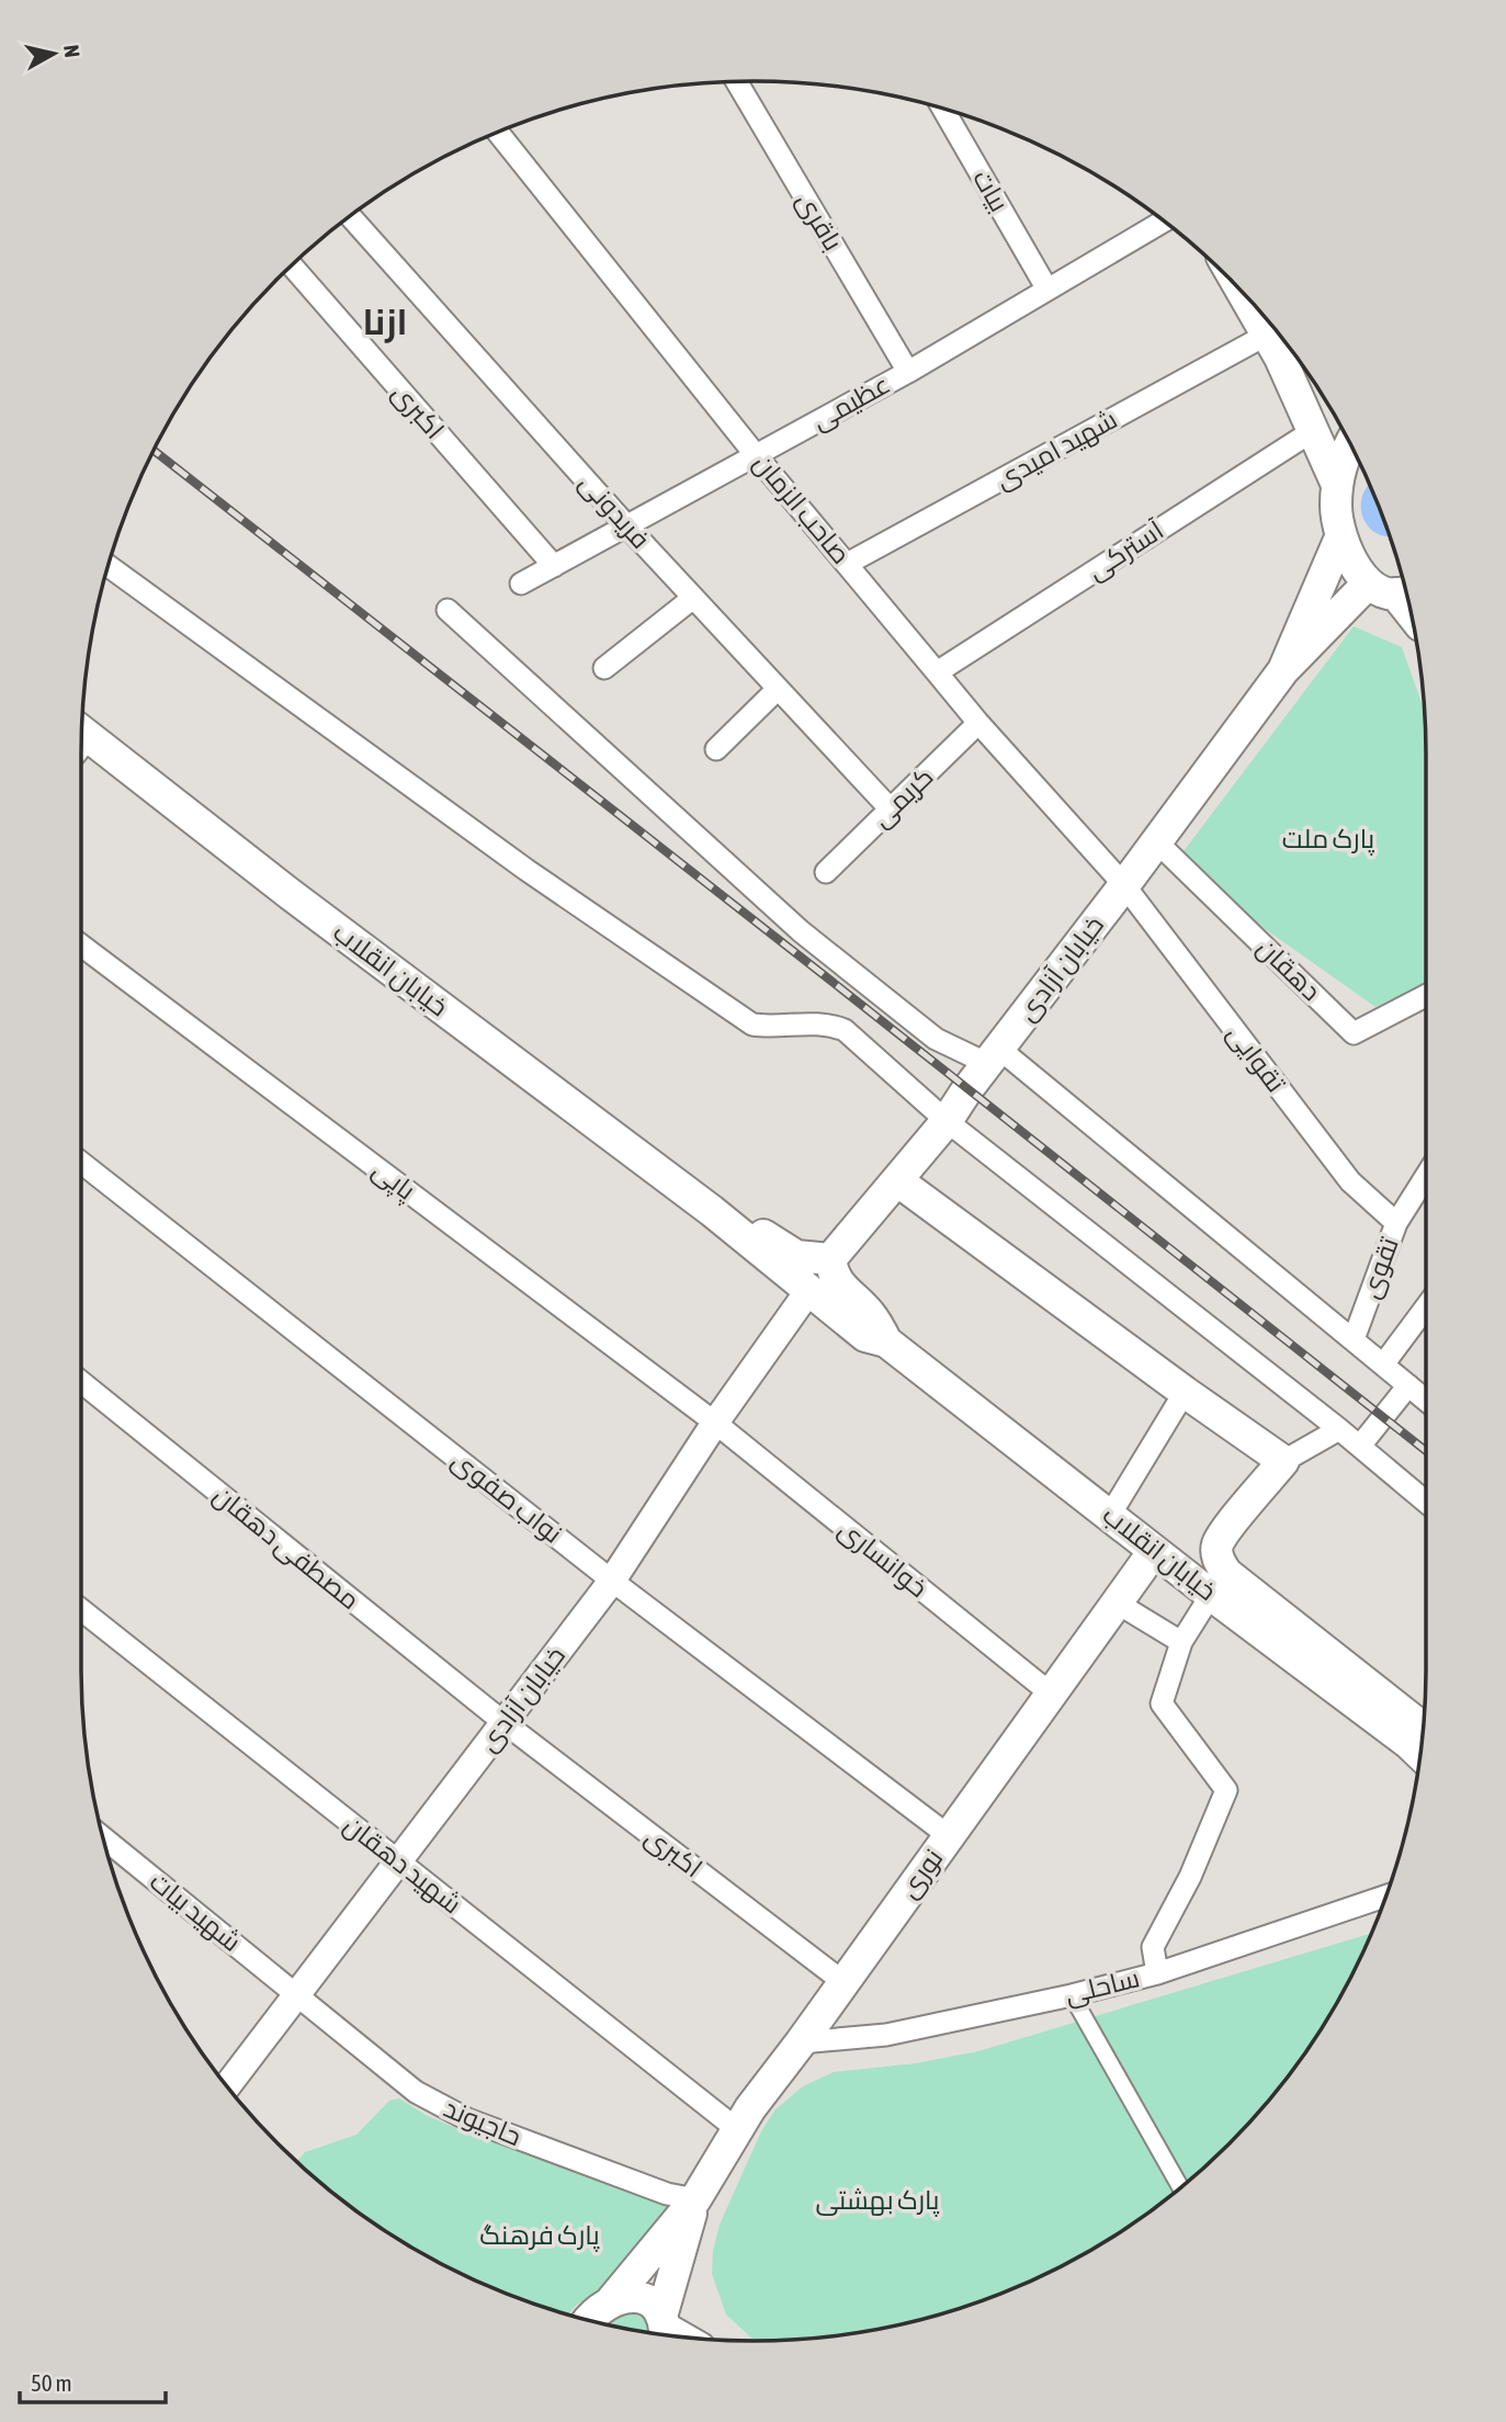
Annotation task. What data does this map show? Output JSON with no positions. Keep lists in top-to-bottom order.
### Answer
{
  "streets": {
    "main road": ["خیابان آزادی", "خیابان انقلاب", "نوری"],
    "street": [
      "بیات",
      "باقری",
      "عظیمی",
      "اکبری",
      "شهید امیدی",
      "صاحب الزمان",
      "فریدونی",
      "آسترکی",
      "کریمی",
      "دهقان",
      "تقوایی",
      "پاپی",
      "تقوی",
      "نواب صفوی",
      "مصطفی دهقان",
      "خوانساری",
      "شهید دهقان",
      "شهید بیات",
      "ساحلی",
      "حاجیوند"
    ]
  },
  "crossings": [
    ["بیات", "عظیمی"],
    ["باقری", "عظیمی"],
    ["عظیمی", "اکبری"],
    ["عظیمی", "صاحب الزمان"],
    ["عظیمی", "فریدونی"],
    ["اکبری", "خیابان آزادی"],
    ["اکبری", "مصطفی دهقان"],
    ["اکبری", "نوری"],
    ["شهید امیدی", "صاحب الزمان"],
    ["صاحب الزمان", "آسترکی"],
    ["صاحب الزمان", "کریمی"],
    ["صاحب الزمان", "خیابان آزادی"],
    ["صاحب الزمان", "تقوایی"],
    ["فریدونی", "کریمی"],
    ["خیابان آزادی", "خیابان انقلاب"],
    ["خیابان آزادی", "دهقان"],
    ["خیابان آزادی", "تقوایی"],
    ["خیابان آزادی", "پاپی"],
    ["خیابان آزادی", "نواب صفوی"],
    ["خیابان آزادی", "مصطفی دهقان"],
    ["خیابان آزادی", "خوانساری"],
    ["خیابان آزادی", "شهید دهقان"],
    ["خیابان آزادی", "شهید بیات"],
    ["خیابان آزادی", "حاجیوند"],
    ["خیابان انقلاب", "نوری"],
    ["تقوایی", "تقوی"],
    ["پاپی", "خوانساری"],
    ["نواب صفوی", "نوری"],
    ["خوانساری", "نوری"],
    ["شهید دهقان", "نوری"],
    ["نوری", "ساحلی"],
    ["نوری", "حاجیوند"],
    ["شهید بیات", "حاجیوند"]
  ],
  "districts": ["ازنا"],
  "parks": ["پارک ملت", "پارک بهشتی", "پارک فرهنگ"],
  "scale_bar": "50 m",
  "north": "right"
}
